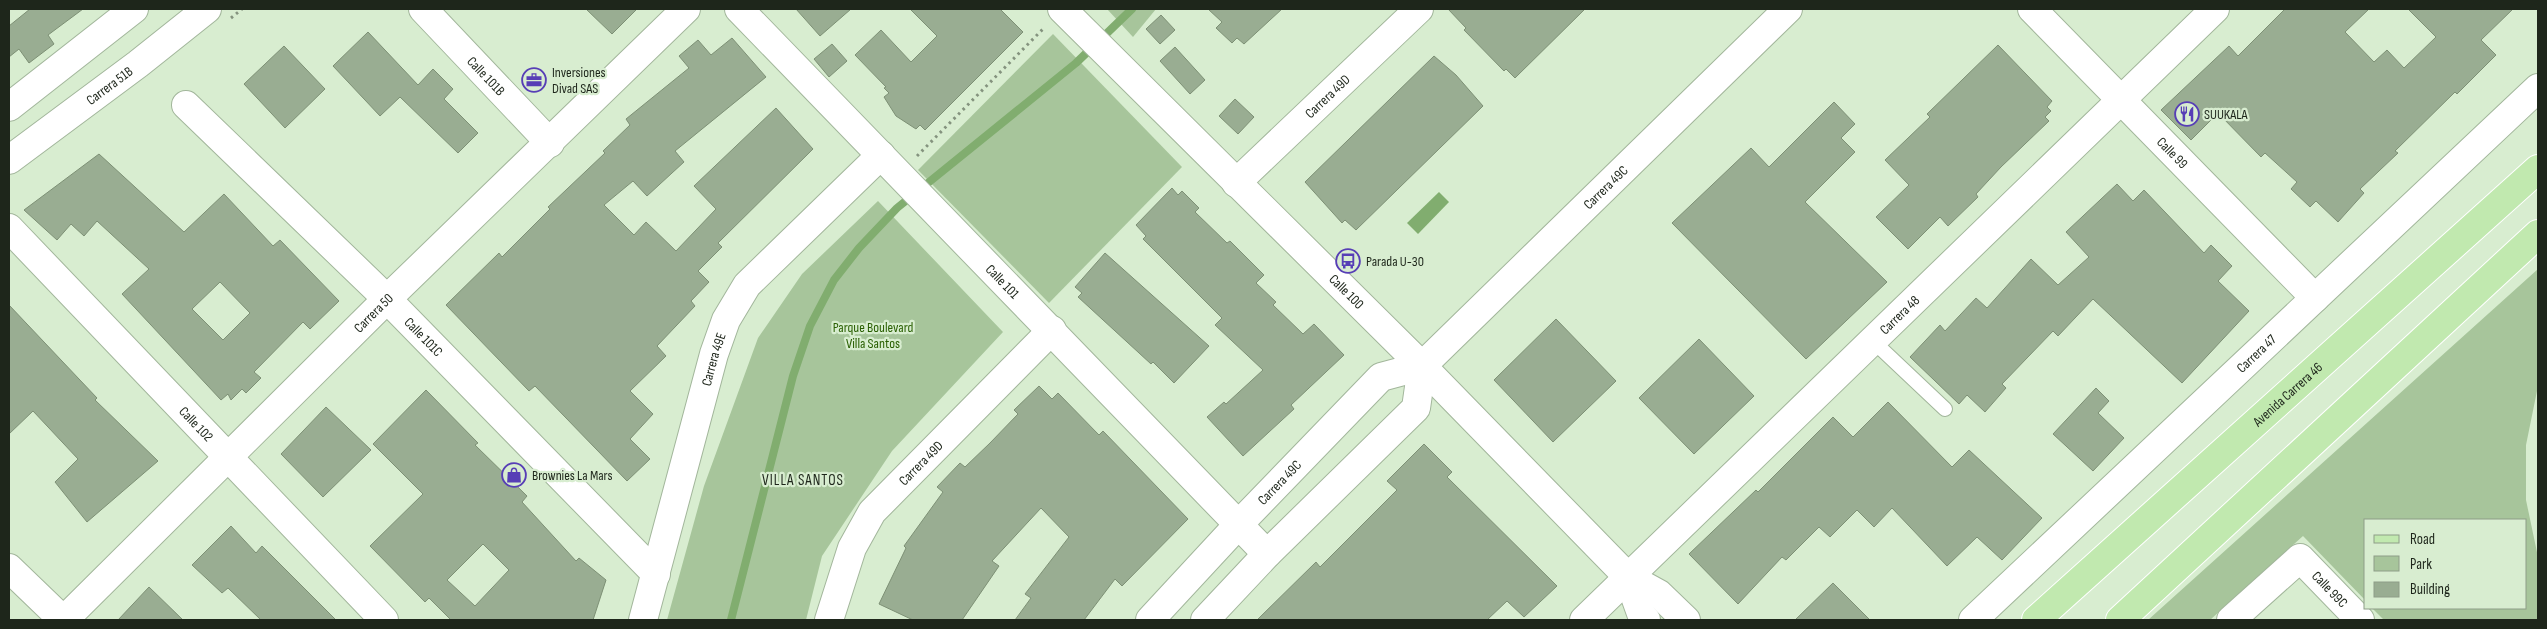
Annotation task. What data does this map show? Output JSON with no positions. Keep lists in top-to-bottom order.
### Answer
{
  "streets": {
    "main road": ["Avenida Carrera 46"],
    "street": [
      "Calle 101B",
      "Carrera 51B",
      "Carrera 49D",
      "Calle 99",
      "Carrera 49C",
      "Calle 101",
      "Calle 100",
      "Carrera 50",
      "Carrera 48",
      "Calle 101C",
      "Carrera 47",
      "Carrera 49E",
      "Calle 102",
      "Calle 99C"
    ]
  },
  "crossings": [
    ["Calle 101B", "Carrera 50"],
    ["Carrera 49D", "Calle 101"],
    ["Carrera 49D", "Calle 100"],
    ["Calle 99", "Carrera 48"],
    ["Calle 99", "Carrera 47"],
    ["Carrera 49C", "Calle 101"],
    ["Carrera 49C", "Calle 100"],
    ["Calle 101", "Carrera 49E"],
    ["Calle 100", "Carrera 48"],
    ["Carrera 50", "Calle 101C"],
    ["Carrera 50", "Calle 102"],
    ["Calle 101C", "Carrera 49E"]
  ],
  "districts": ["VILLA SANTOS"],
  "parks": ["Parque Boulevard Villa Santos"],
  "places": {
    "office": ["Inversiones Divad SAS"],
    "restaurant": ["SUUKALA"],
    "bus stop": ["Parada U-30"],
    "shop": ["Brownies La Mars"]
  },
  "legend": ["Road", "Park", "Building"]
}
